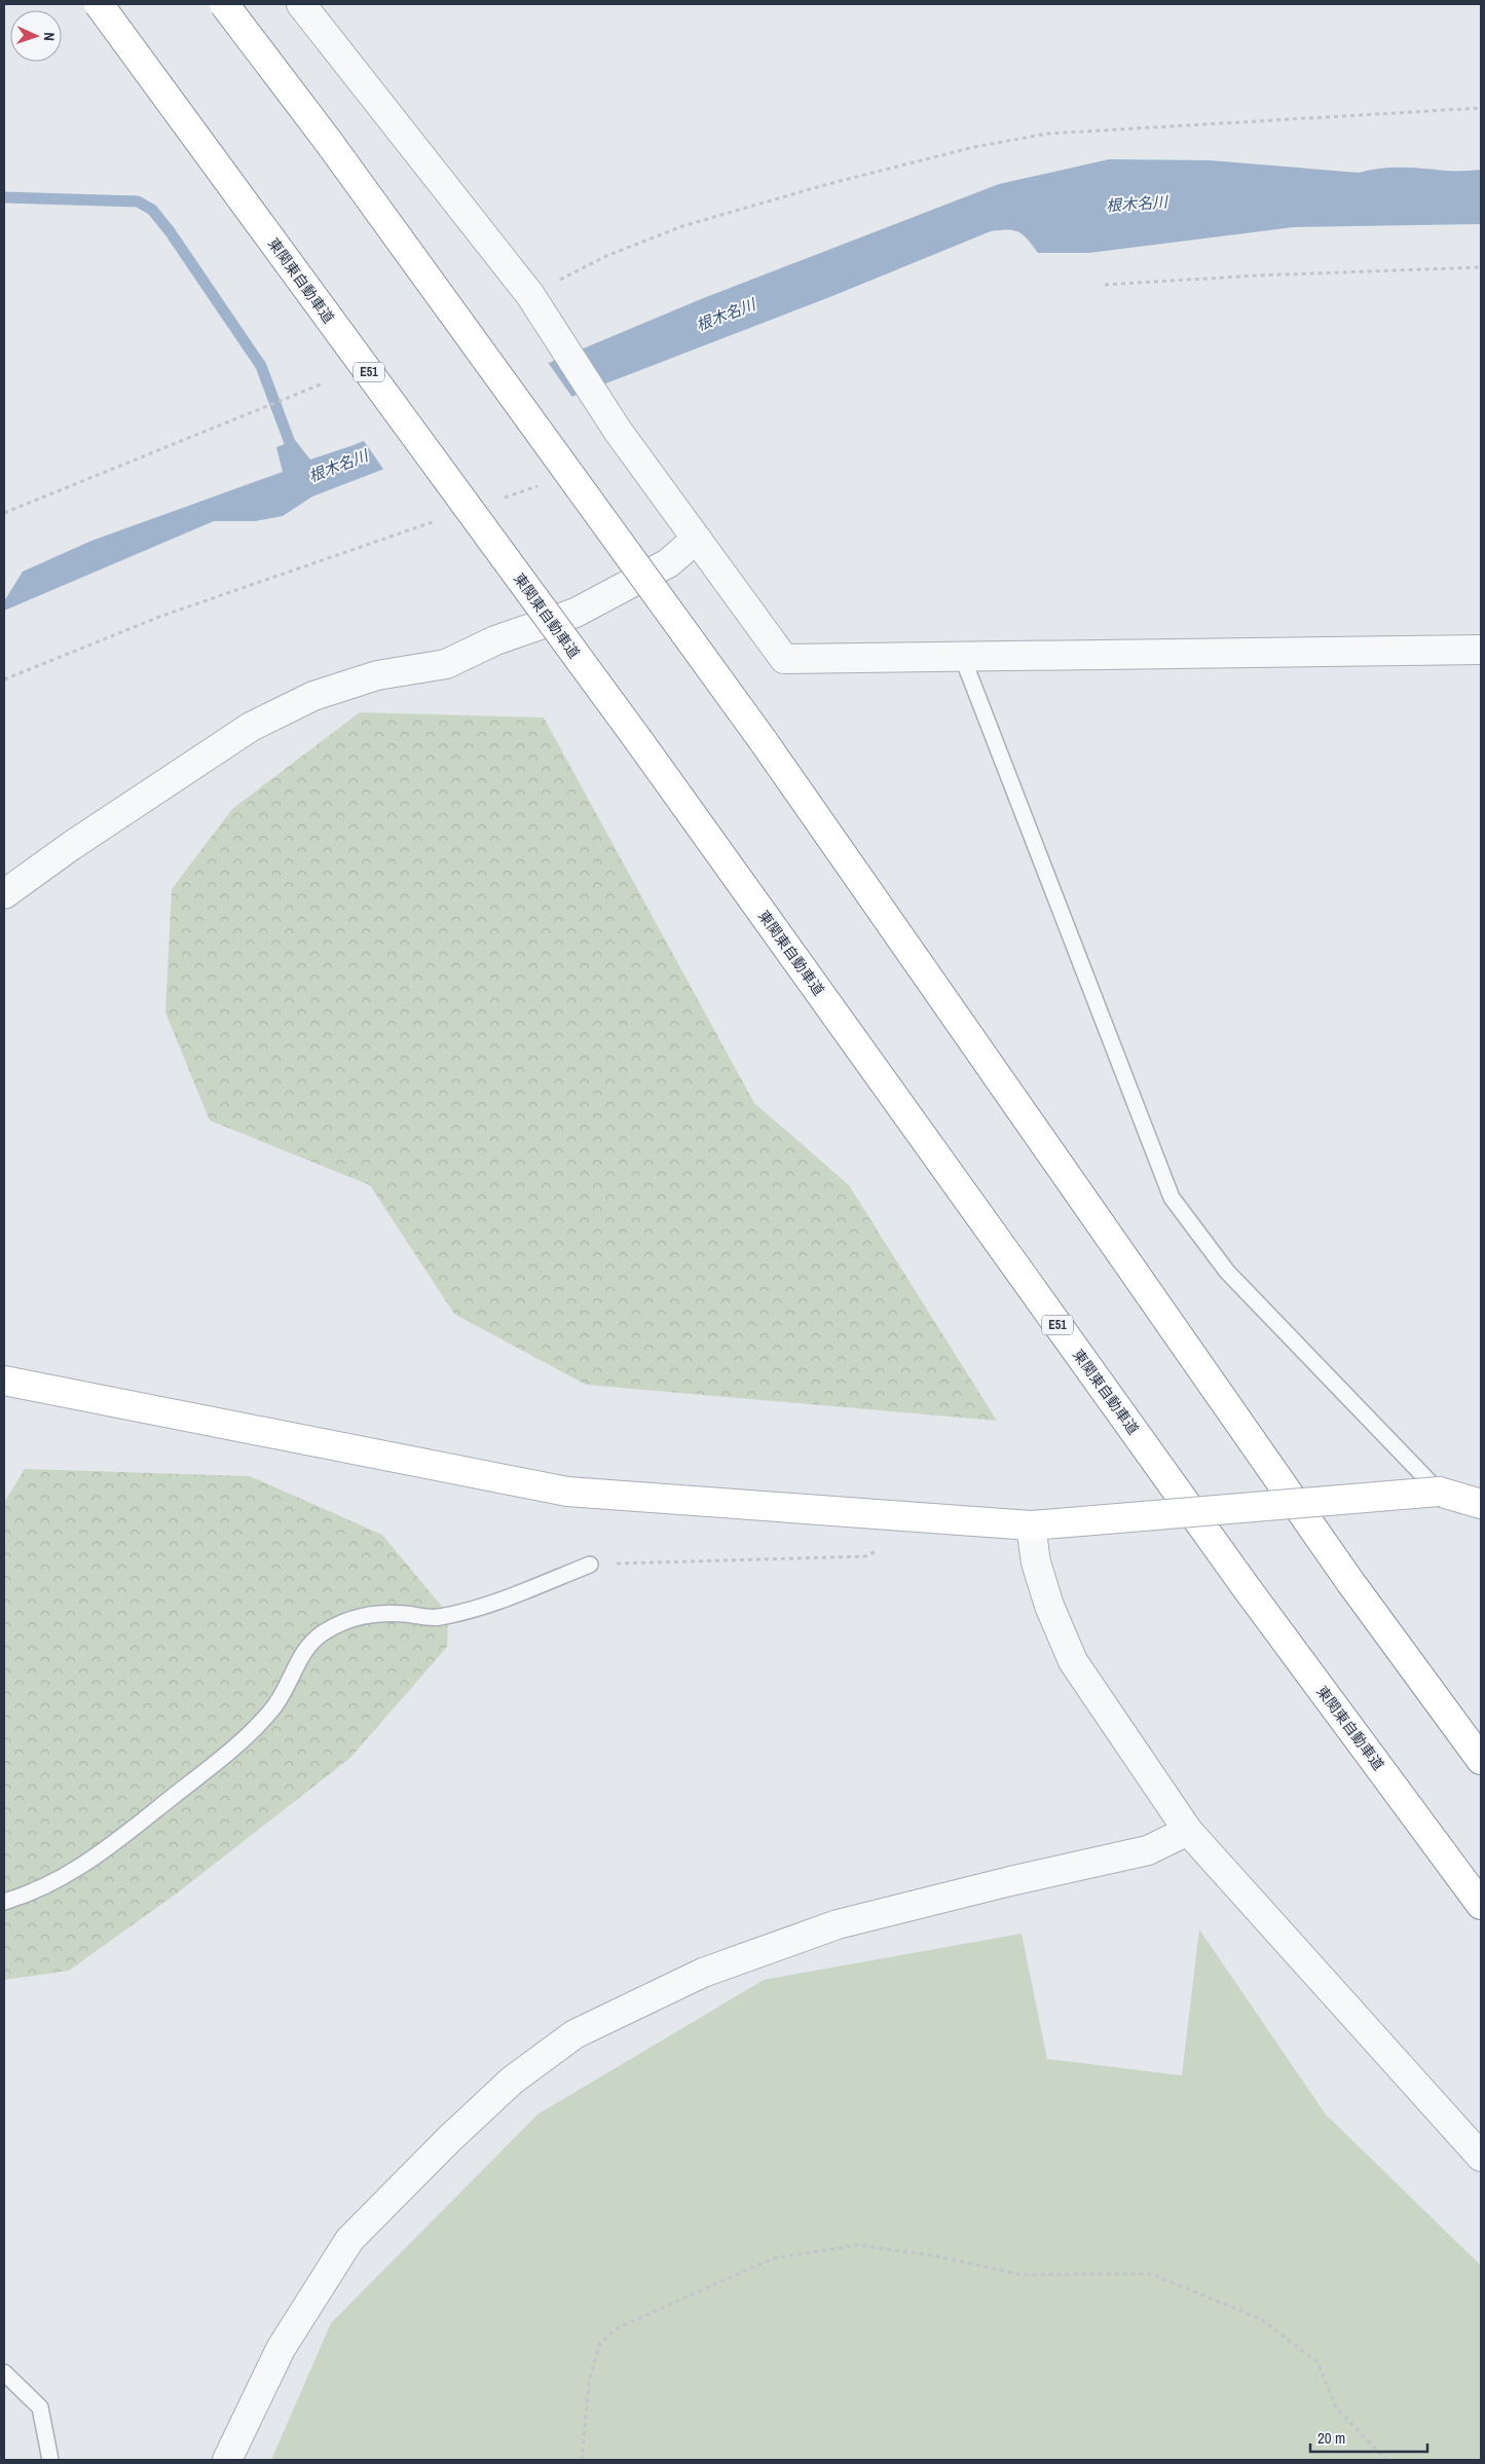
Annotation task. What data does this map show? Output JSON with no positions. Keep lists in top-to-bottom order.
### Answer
{
  "streets": {
    "main road": ["東関東自動車道", "E51"]
  },
  "water": ["根木名川"],
  "scale_bar": "20 m",
  "north": "right"
}
